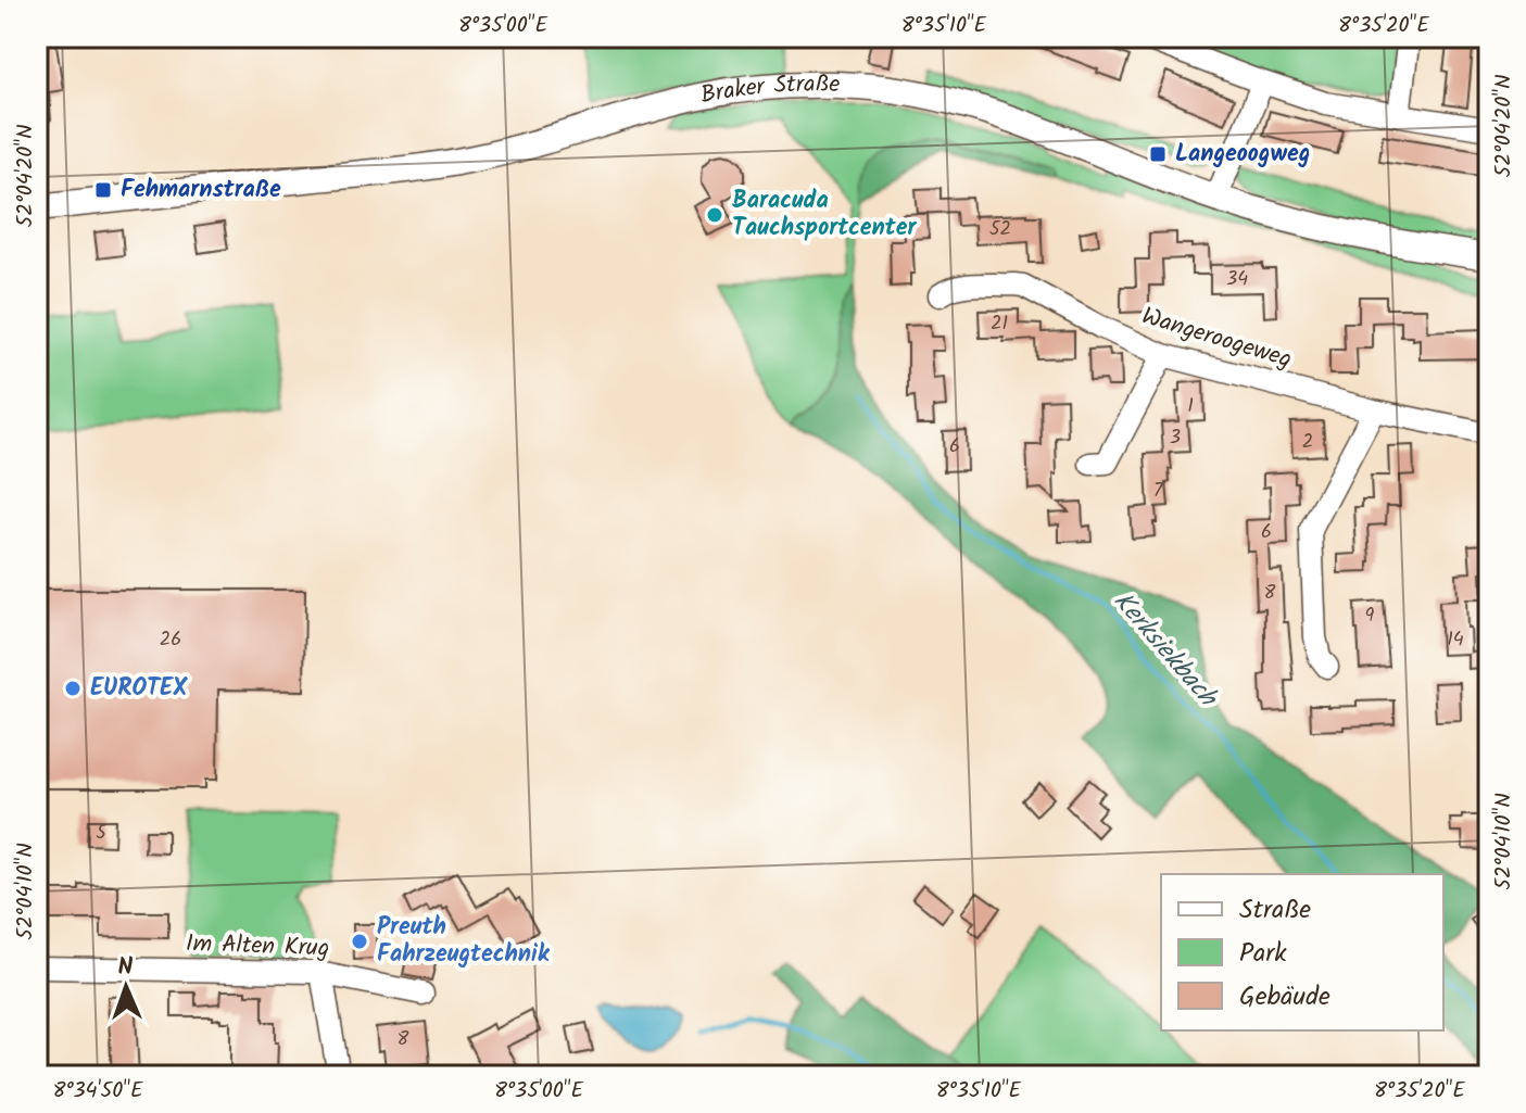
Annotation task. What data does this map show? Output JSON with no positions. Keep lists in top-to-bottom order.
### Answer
{
  "streets": {
    "main road": ["Braker Straße"],
    "street": ["Wangeroogeweg", "Im Alten Krug"]
  },
  "water": ["Kerksiekbach"],
  "places": {
    "transit": ["Langeoogweg", "Fehmarnstraße"],
    "other": ["Baracuda Tauchsportcenter", "EUROTEX", "Preuth Fahrzeugtechnik"]
  },
  "house_numbers": [
    "52",
    "34",
    "21",
    "1",
    "3",
    "2",
    "6",
    "7",
    "6",
    "8",
    "9",
    "26",
    "14",
    "5",
    "8"
  ],
  "legend": ["Straße", "Park", "Gebäude"],
  "north": "top",
  "coordinates": [
    "8°35'00\"E",
    "8°35'10\"E",
    "8°35'20\"E",
    "52°04'20\"N",
    "52°04'10\"N",
    "8°34'50\"E"
  ]
}
